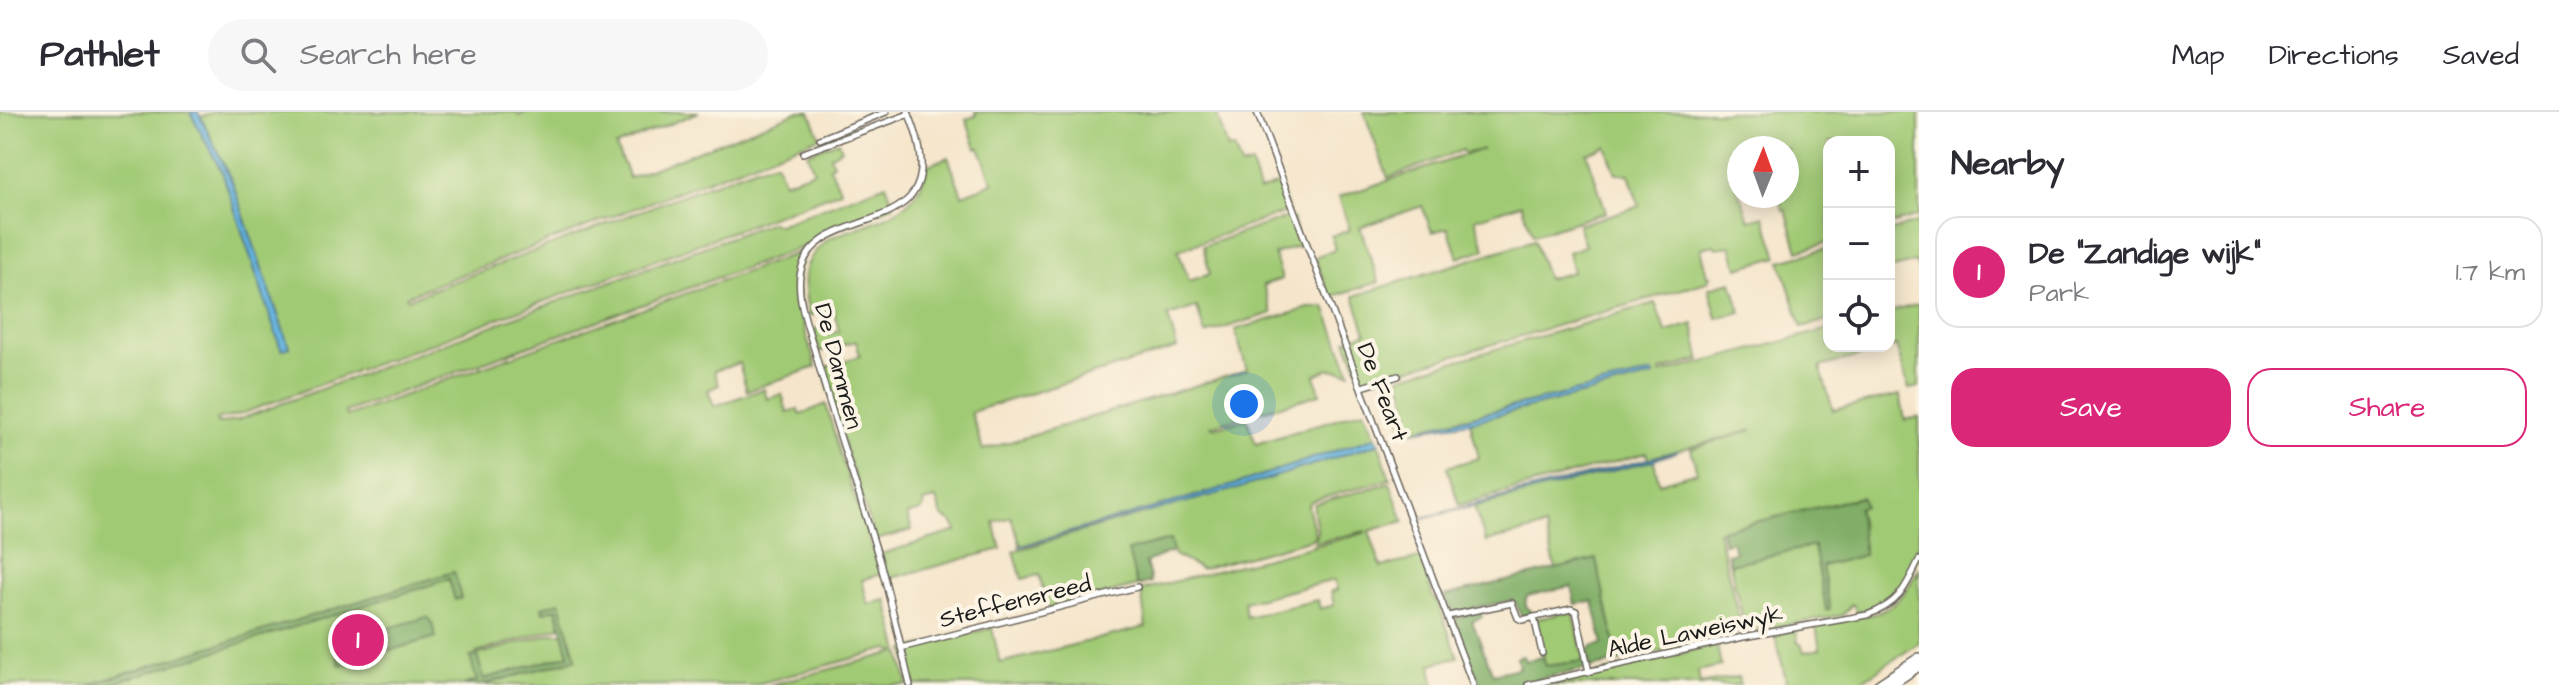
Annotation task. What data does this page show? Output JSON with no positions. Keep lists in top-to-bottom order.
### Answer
{
  "streets": {
    "street": [
      "De Dammen",
      "De Feart",
      "Steffensreed",
      "Alde Laweiswyk"
    ]
  },
  "crossings": [
    ["De Dammen", "Steffensreed"]
  ],
  "north": "top",
  "page": {
    "header": "Pathlet",
    "search": "Search here",
    "nav": ["Map", "Directions", "Saved"],
    "heading": "Nearby",
    "map_buttons": ["+", "−"],
    "list": [
      {
        "mark": "1",
        "name": "De “Zandige wijk”",
        "note": "Park",
        "value": "1.7 km"
      }
    ],
    "buttons": ["Save", "Share"],
    "pins": "1"
  }
}
